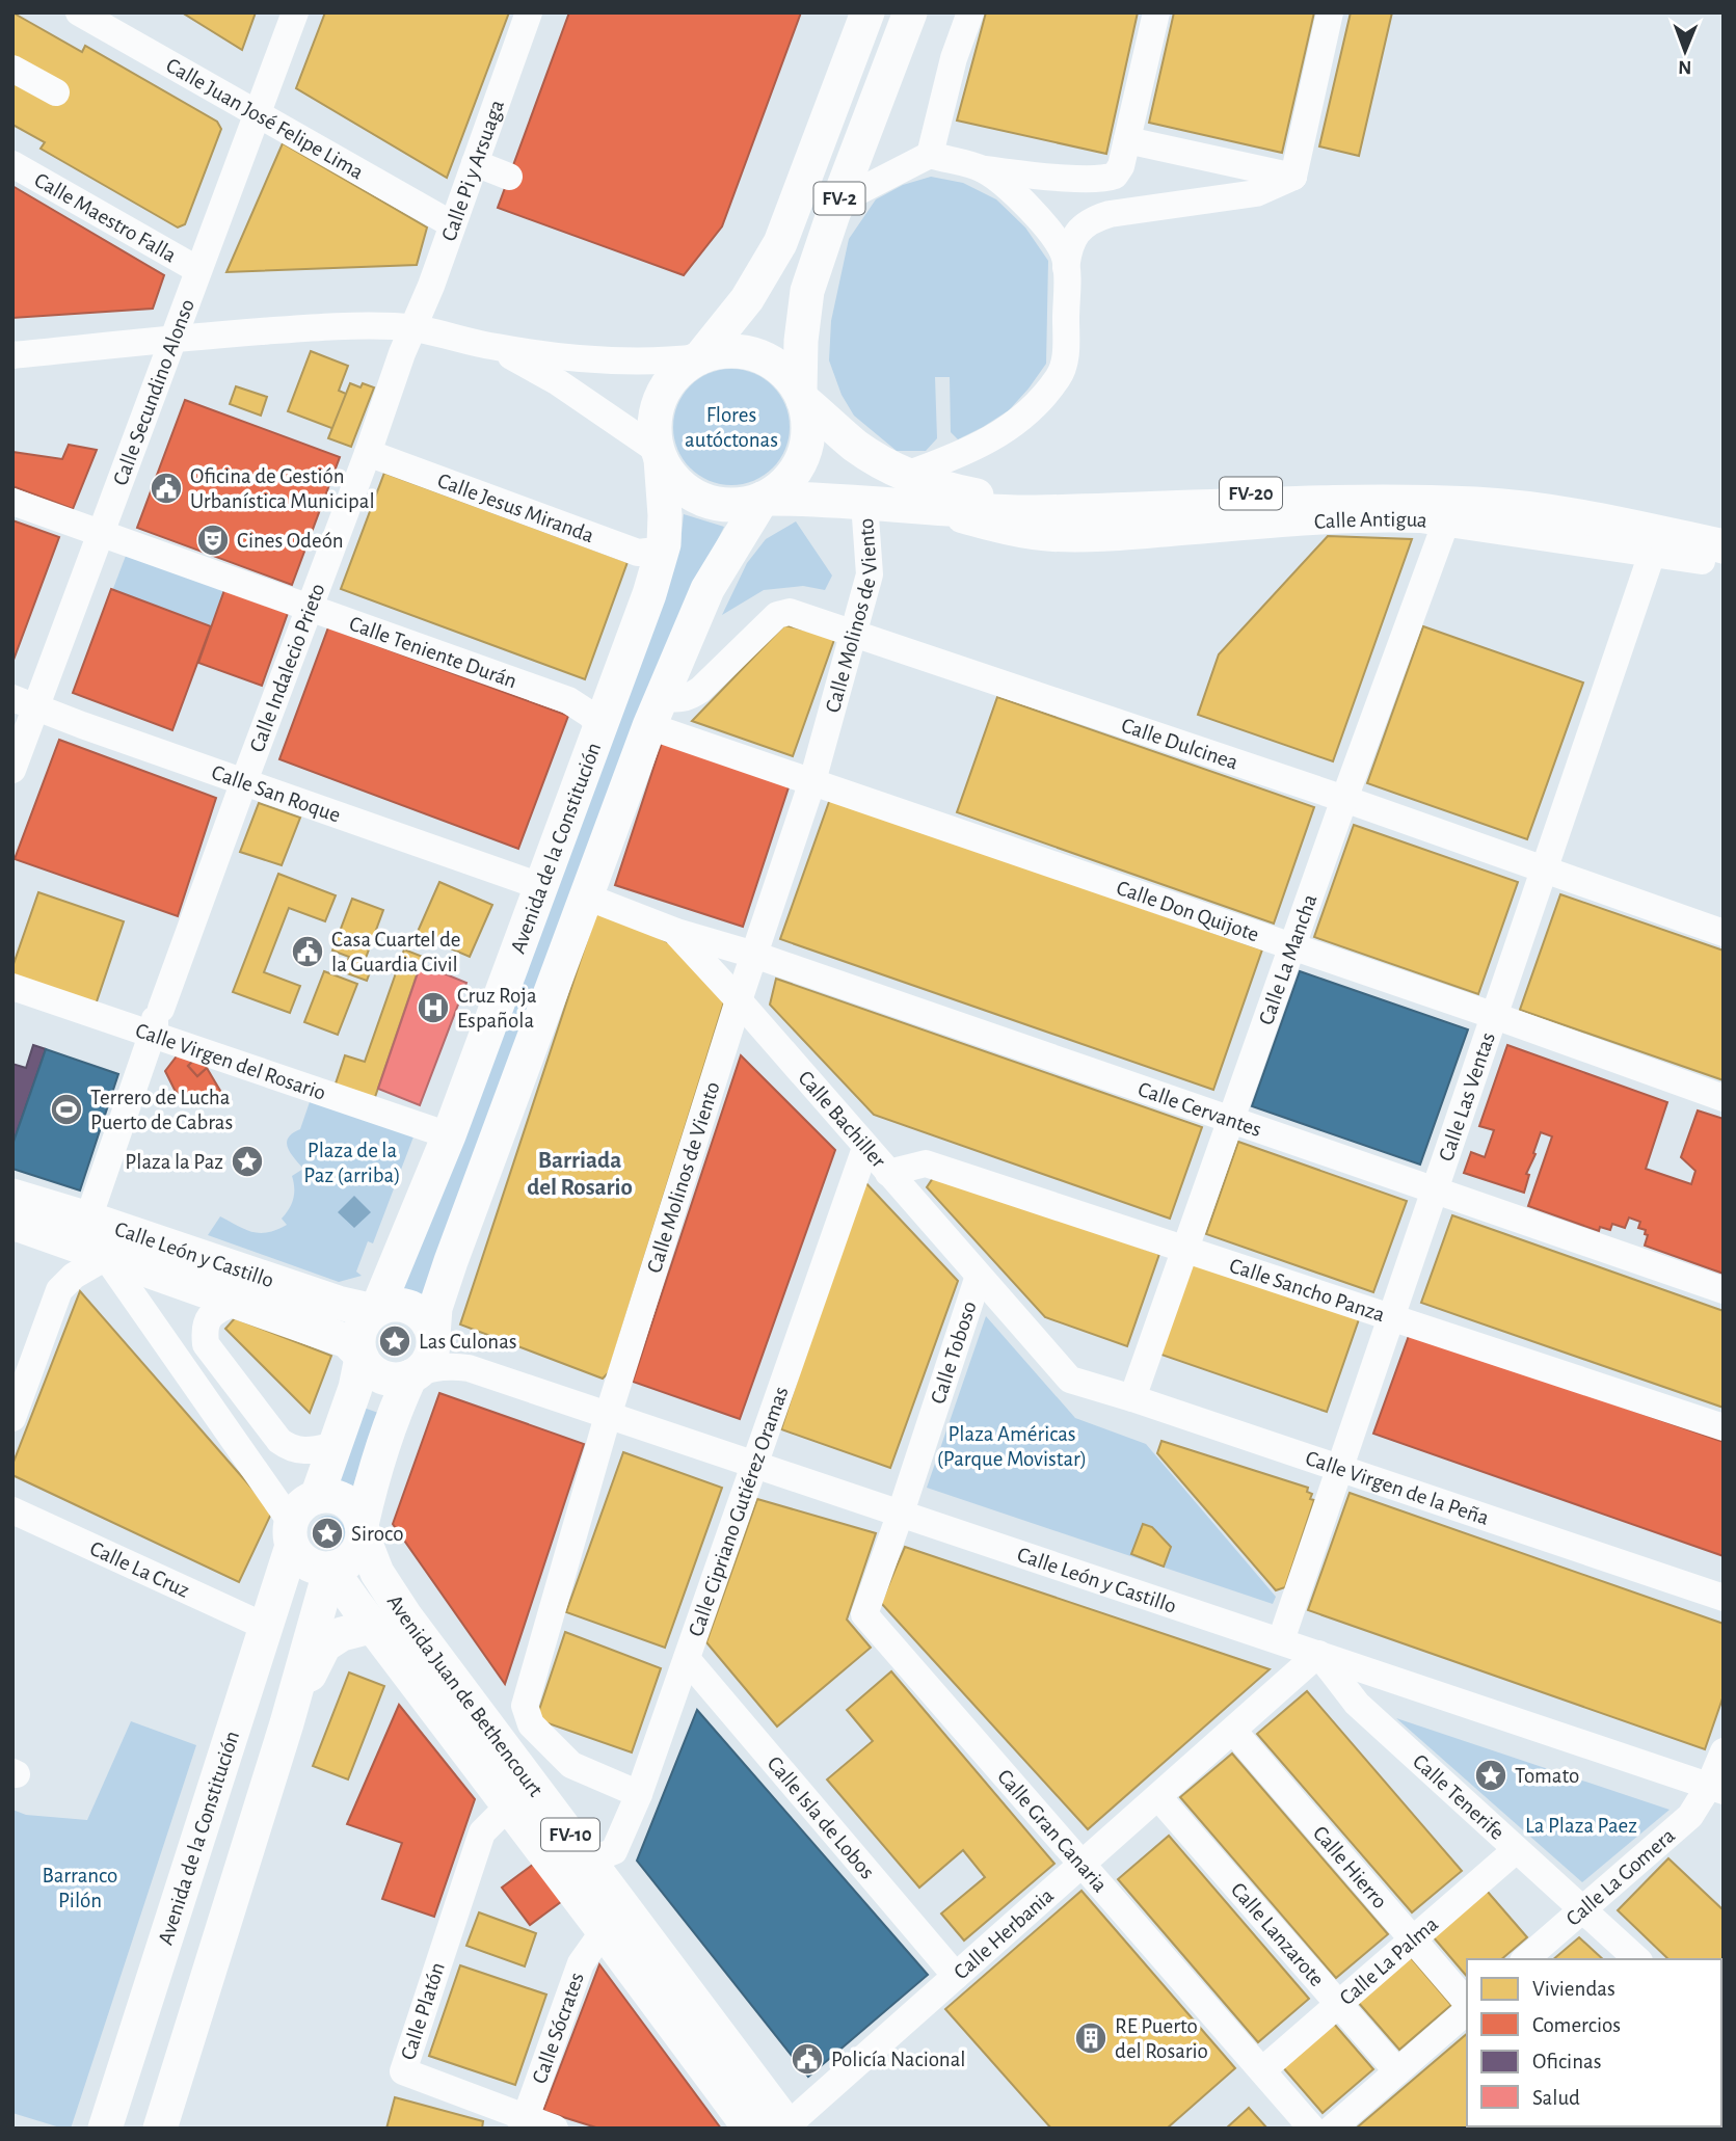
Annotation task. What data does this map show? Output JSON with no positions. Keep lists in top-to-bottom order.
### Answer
{
  "streets": {
    "main road": [
      "FV-2",
      "FV-20",
      "Avenida de la Constitución",
      "Calle León y Castillo",
      "Avenida Juan de Bethencourt",
      "FV-10"
    ],
    "street": [
      "Calle Juan José Felipe Lima",
      "Calle Pi y Arsuaga",
      "Calle Maestro Falla",
      "Calle Secundino Alonso",
      "Calle Jesus Miranda",
      "Calle Antigua",
      "Calle Molinos de Viento",
      "Calle Teniente Durán",
      "Calle Indalecio Prieto",
      "Calle Dulcinea",
      "Calle San Roque",
      "Calle Don Quijote",
      "Calle La Mancha",
      "Calle Virgen del Rosario",
      "Calle Las Ventas",
      "Calle Cervantes",
      "Calle Bachiller",
      "Calle Sancho Panza",
      "Calle Toboso",
      "Calle Virgen de la Peña",
      "Calle Cipriano Gutiérez Oramas",
      "Calle La Cruz",
      "Calle Tenerife",
      "Calle Isla de Lobos",
      "Calle Gran Canaria",
      "Calle Hierro",
      "Calle La Gomera",
      "Calle Herbania",
      "Calle Lanzarote",
      "Calle La Palma",
      "Calle Platón",
      "Calle Sócrates"
    ]
  },
  "crossings": [
    ["Calle Juan José Felipe Lima", "Calle Pi y Arsuaga"],
    ["Calle Juan José Felipe Lima", "Calle Secundino Alonso"],
    ["Calle Pi y Arsuaga", "Calle Indalecio Prieto"],
    ["FV-2", "FV-20"],
    ["FV-2", "Avenida de la Constitución"],
    ["Calle Maestro Falla", "Calle Secundino Alonso"],
    ["Calle Secundino Alonso", "Calle Teniente Durán"],
    ["Calle Secundino Alonso", "Calle San Roque"],
    ["FV-20", "Calle Antigua"],
    ["FV-20", "Calle Molinos de Viento"],
    ["FV-20", "Avenida de la Constitución"],
    ["Calle Jesus Miranda", "Calle Indalecio Prieto"],
    ["Calle Jesus Miranda", "Avenida de la Constitución"],
    ["Calle Antigua", "Calle La Mancha"],
    ["Calle Antigua", "Calle Las Ventas"],
    ["Calle Molinos de Viento", "Calle Dulcinea"],
    ["Calle Molinos de Viento", "Calle Don Quijote"],
    ["Calle Molinos de Viento", "Calle Cervantes"],
    ["Calle Molinos de Viento", "Calle Bachiller"],
    ["Calle Molinos de Viento", "Calle León y Castillo"],
    ["Calle Molinos de Viento", "Calle Cipriano Gutiérez Oramas"],
    ["Calle Teniente Durán", "Calle Indalecio Prieto"],
    ["Calle Teniente Durán", "Avenida de la Constitución"],
    ["Calle Indalecio Prieto", "Calle San Roque"],
    ["Calle Indalecio Prieto", "Calle Virgen del Rosario"],
    ["Calle Indalecio Prieto", "Calle León y Castillo"],
    ["Calle Dulcinea", "Avenida de la Constitución"],
    ["Calle Dulcinea", "Calle Don Quijote"],
    ["Calle Dulcinea", "Calle La Mancha"],
    ["Calle Dulcinea", "Calle Las Ventas"],
    ["Calle San Roque", "Avenida de la Constitución"],
    ["Avenida de la Constitución", "Calle Don Quijote"],
    ["Avenida de la Constitución", "Calle Virgen del Rosario"],
    ["Avenida de la Constitución", "Calle Bachiller"],
    ["Avenida de la Constitución", "Calle León y Castillo"],
    ["Avenida de la Constitución", "Calle La Cruz"],
    ["Avenida de la Constitución", "Avenida Juan de Bethencourt"],
    ["Calle Don Quijote", "Calle La Mancha"],
    ["Calle Don Quijote", "Calle Las Ventas"],
    ["Calle La Mancha", "Calle Cervantes"],
    ["Calle La Mancha", "Calle Sancho Panza"],
    ["Calle La Mancha", "Calle Virgen de la Peña"],
    ["Calle Las Ventas", "Calle Cervantes"],
    ["Calle Las Ventas", "Calle León y Castillo"],
    ["Calle Las Ventas", "Calle Sancho Panza"],
    ["Calle Las Ventas", "Calle Virgen de la Peña"],
    ["Calle Cervantes", "Calle Bachiller"],
    ["Calle Bachiller", "Calle Sancho Panza"],
    ["Calle Bachiller", "Calle Toboso"],
    ["Calle Bachiller", "Calle Virgen de la Peña"],
    ["Calle Bachiller", "Calle Cipriano Gutiérez Oramas"],
    ["Calle León y Castillo", "Calle Toboso"],
    ["Calle León y Castillo", "Calle Cipriano Gutiérez Oramas"],
    ["Calle León y Castillo", "Calle Tenerife"],
    ["Calle León y Castillo", "Calle Gran Canaria"],
    ["Calle León y Castillo", "Calle La Gomera"],
    ["Calle León y Castillo", "Calle Herbania"],
    ["Calle Toboso", "Calle Gran Canaria"],
    ["Calle Cipriano Gutiérez Oramas", "Avenida Juan de Bethencourt"],
    ["Calle Cipriano Gutiérez Oramas", "Calle Isla de Lobos"],
    ["Avenida Juan de Bethencourt", "Calle Herbania"],
    ["Avenida Juan de Bethencourt", "Calle Platón"],
    ["Avenida Juan de Bethencourt", "Calle Sócrates"],
    ["Calle Tenerife", "Calle La Gomera"],
    ["Calle Tenerife", "Calle Herbania"],
    ["Calle Tenerife", "Calle La Palma"],
    ["Calle Isla de Lobos", "Calle Herbania"],
    ["Calle Gran Canaria", "Calle Herbania"],
    ["Calle Gran Canaria", "Calle La Palma"],
    ["Calle Hierro", "Calle Herbania"],
    ["Calle Hierro", "Calle La Palma"],
    ["Calle Herbania", "Calle Lanzarote"],
    ["Calle Lanzarote", "Calle La Palma"],
    ["Calle Platón", "Calle Sócrates"]
  ],
  "districts": ["Barriada del Rosario"],
  "parks": [
    "Flores autóctonas",
    "Plaza de la Paz (arriba)",
    "Plaza Américas (Parque Movistar)",
    "La Plaza Paez",
    "Barranco Pilón"
  ],
  "places": {
    "public building": ["Oficina de Gestión Urbanística Municipal", "Casa Cuartel de la Guardia Civil", "Policía Nacional"],
    "theatre": ["Cines Odeón"],
    "hospital": ["Cruz Roja Española"],
    "sports": ["Terrero de Lucha Puerto de Cabras"],
    "place": [
      "Plaza la Paz",
      "Las Culonas",
      "Siroco",
      "Tomato"
    ],
    "building": ["RE Puerto del Rosario"]
  },
  "legend": [
    "Viviendas",
    "Comercios",
    "Oficinas",
    "Salud"
  ],
  "north": "bottom"
}
